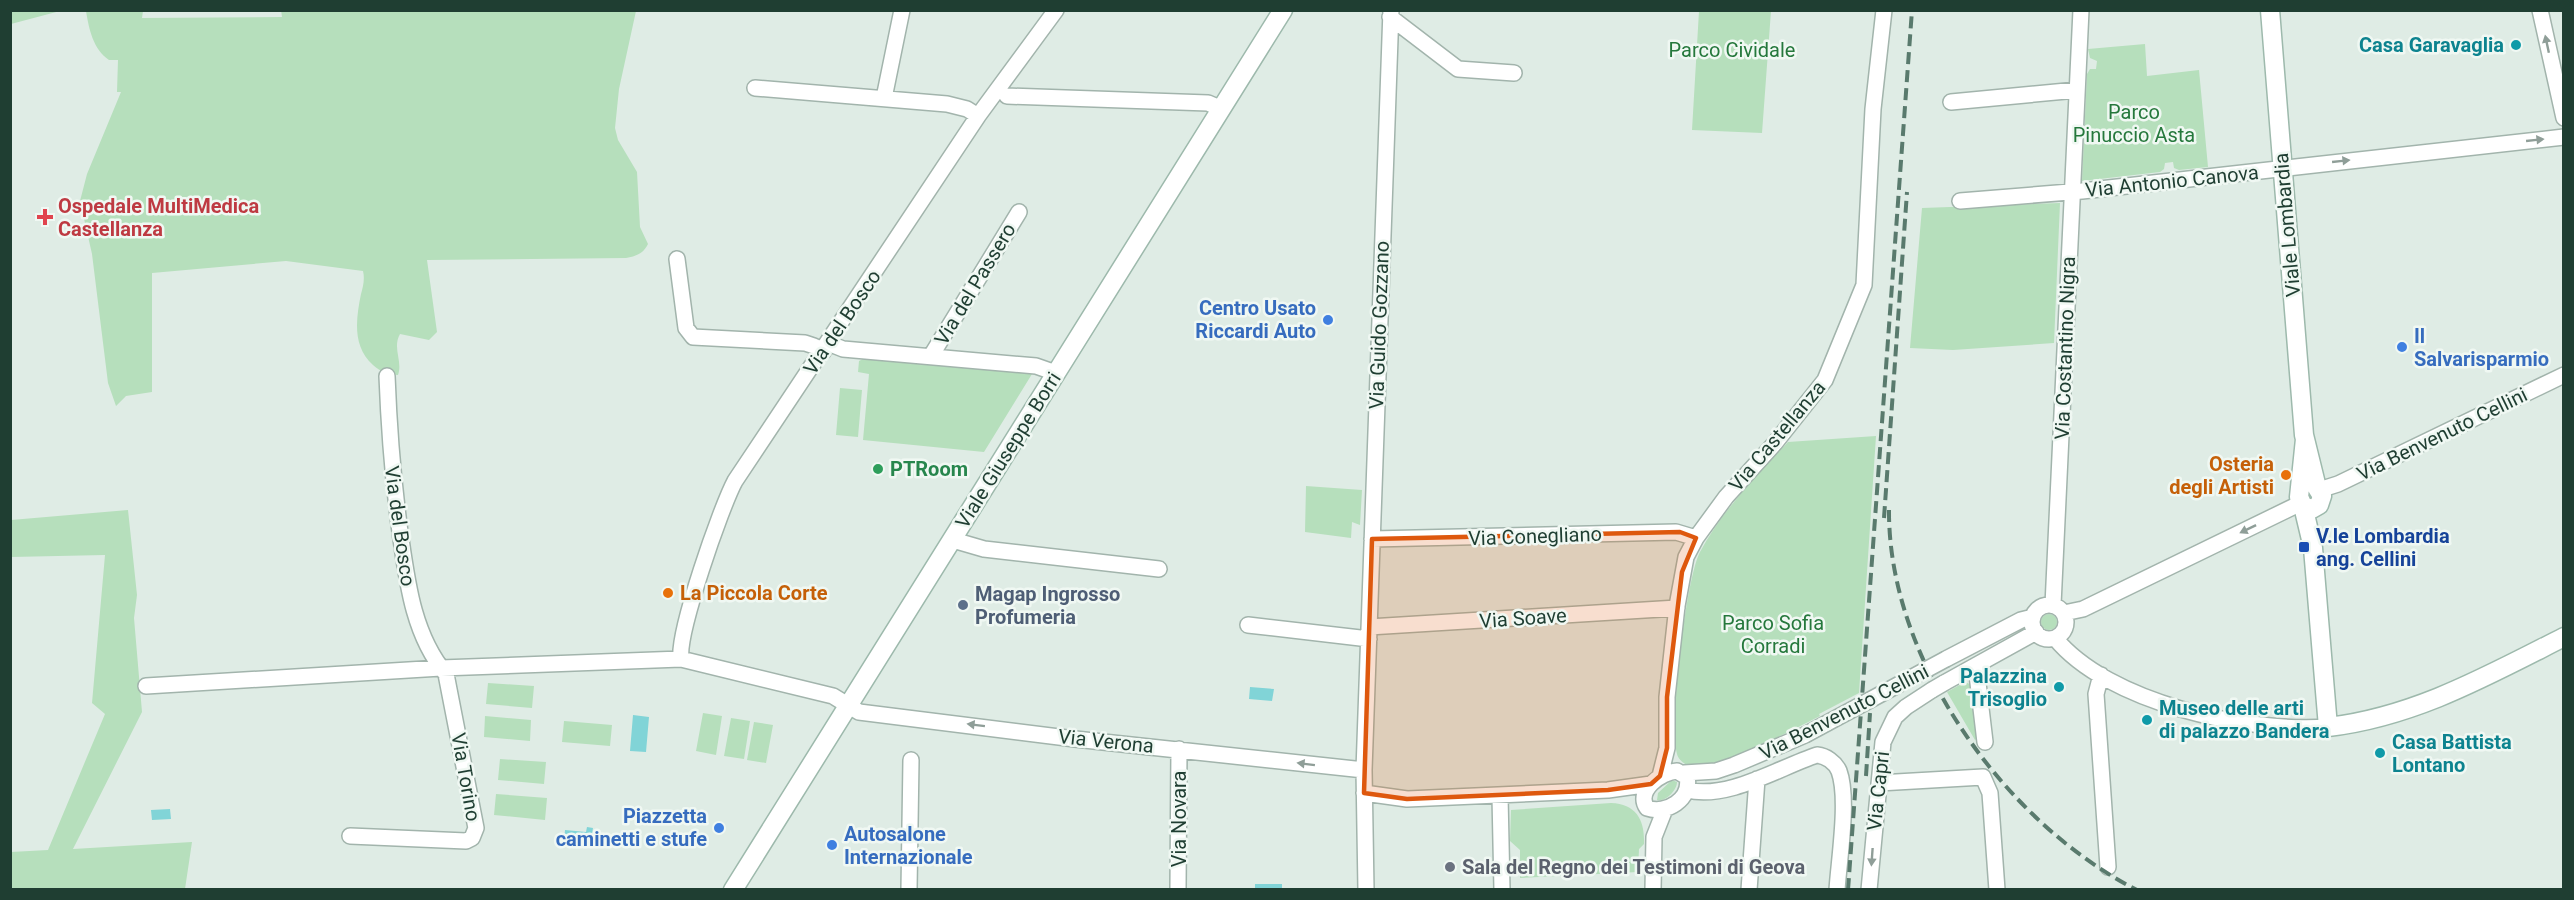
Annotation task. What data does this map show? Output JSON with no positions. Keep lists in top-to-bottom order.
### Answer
{
  "streets": {
    "main road": ["Viale Lombardia", "Viale Giuseppe Borri"],
    "street": [
      "Via Antonio Canova",
      "Via del Passero",
      "Via del Bosco",
      "Via Guido Gozzano",
      "Via Costantino Nigra",
      "Via Benvenuto Cellini",
      "Via Castellanza",
      "Via Conegliano",
      "Via Soave",
      "Via Verona",
      "Via Torino",
      "Via Capri",
      "Via Novara"
    ]
  },
  "crossings": [
    ["Via Antonio Canova", "Viale Lombardia"],
    ["Via Antonio Canova", "Via Costantino Nigra"],
    ["Viale Lombardia", "Via Benvenuto Cellini"],
    ["Via del Passero", "Via del Bosco"],
    ["Via del Passero", "Viale Giuseppe Borri"],
    ["Via del Bosco", "Via Torino"],
    ["Via Guido Gozzano", "Via Conegliano"],
    ["Via Guido Gozzano", "Via Soave"],
    ["Via Guido Gozzano", "Via Verona"],
    ["Via Costantino Nigra", "Via Benvenuto Cellini"],
    ["Via Costantino Nigra", "Via Capri"],
    ["Via Benvenuto Cellini", "Via Castellanza"],
    ["Via Benvenuto Cellini", "Via Capri"],
    ["Via Castellanza", "Via Conegliano"],
    ["Via Castellanza", "Via Soave"],
    ["Viale Giuseppe Borri", "Via Verona"],
    ["Via Verona", "Via Novara"]
  ],
  "one_way": ["Via Antonio Canova", "Via Verona"],
  "parks": ["Parco Cividale", "Parco Pinuccio Asta", "Parco Sofia Corradi"],
  "places": {
    "other": [
      "Casa Garavaglia",
      "Centro Usato Riccardi Auto",
      "Il Salvarisparmio",
      "PTRoom",
      "Osteria degli Artisti",
      "La Piccola Corte",
      "Magap Ingrosso Profumeria",
      "Palazzina Trisoglio",
      "Museo delle arti di palazzo Bandera",
      "Casa Battista Lontano",
      "Piazzetta caminetti e stufe",
      "Autosalone Internazionale",
      "Sala del Regno dei Testimoni di Geova"
    ],
    "health": ["Ospedale MultiMedica Castellanza"],
    "transit": ["V.le Lombardia ang. Cellini"]
  }
}
